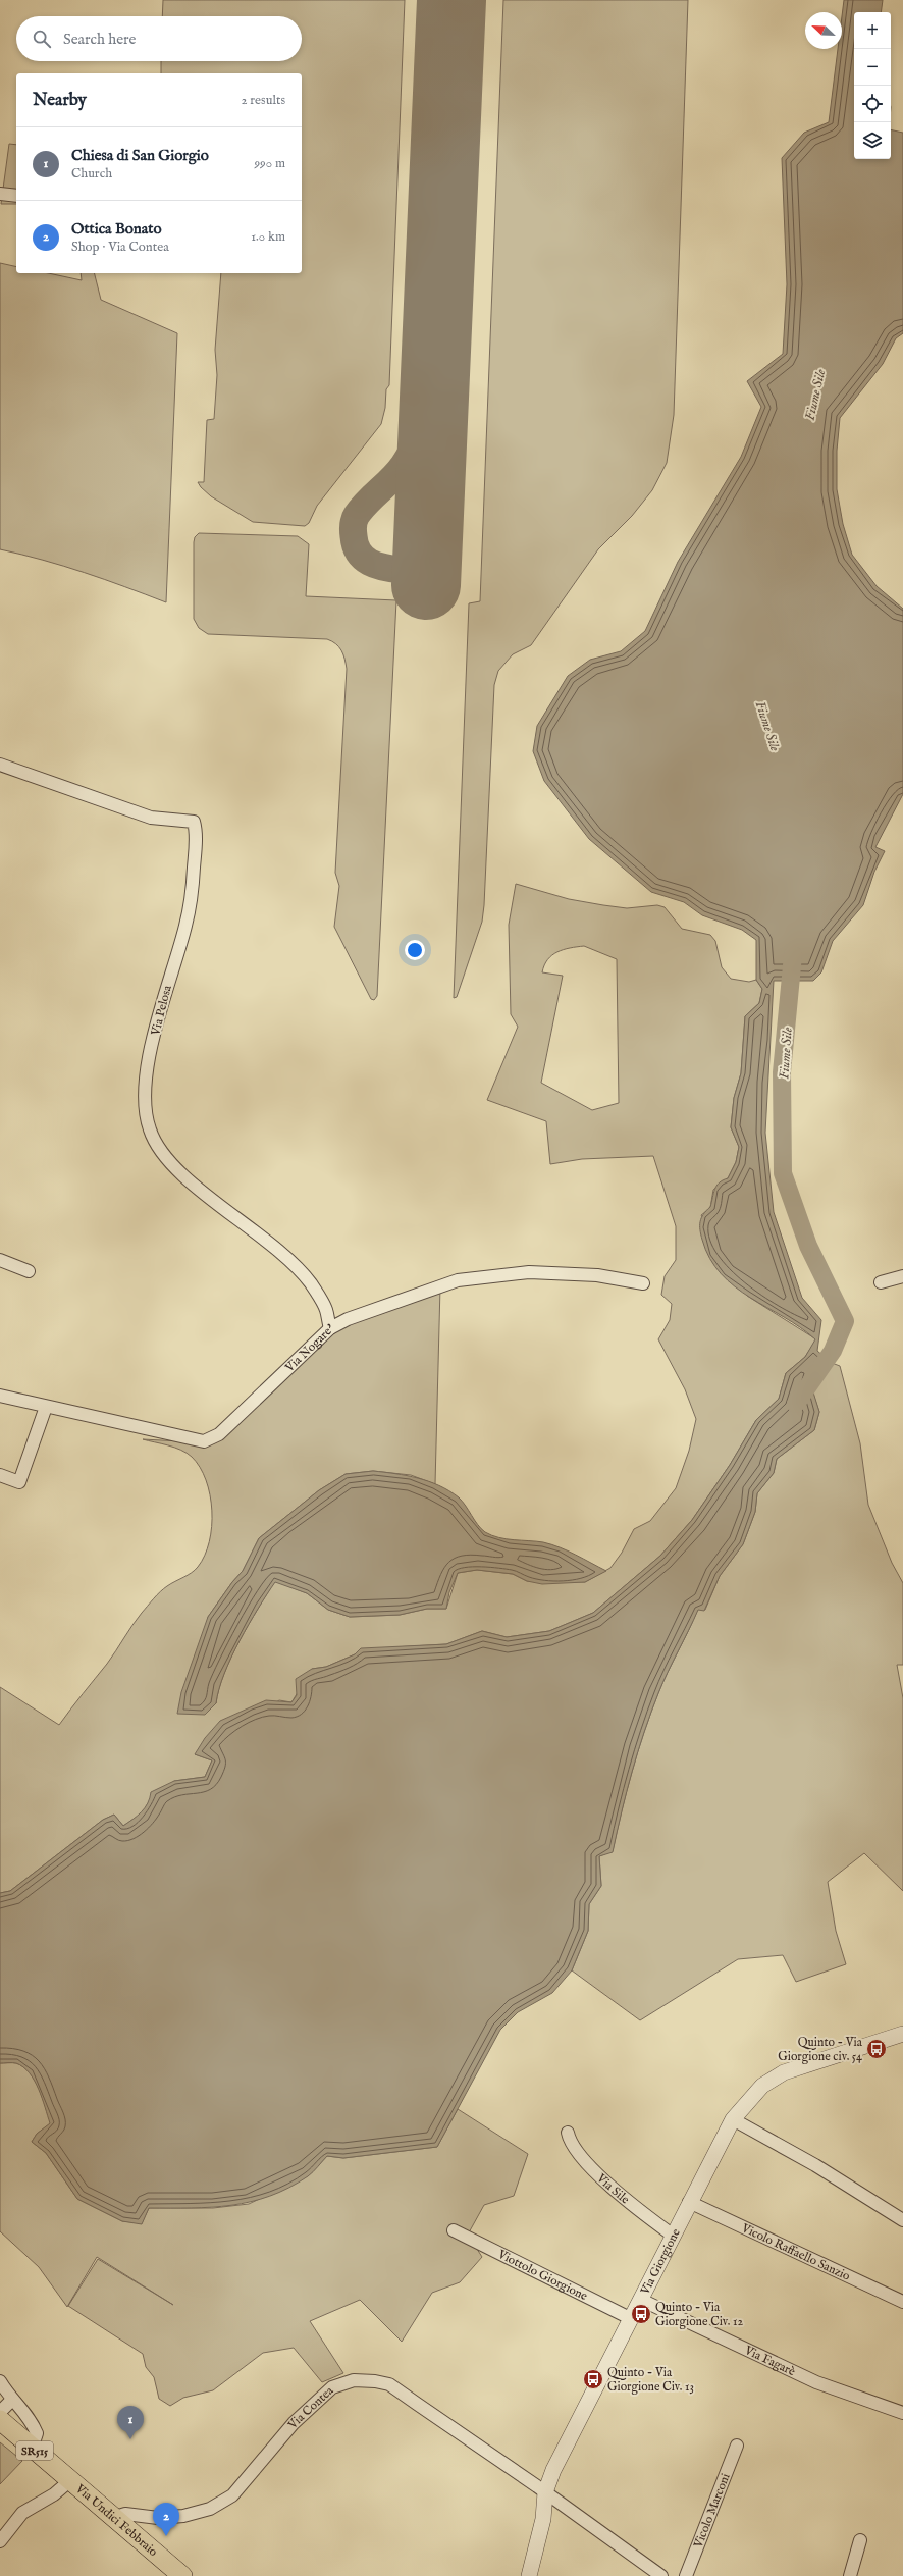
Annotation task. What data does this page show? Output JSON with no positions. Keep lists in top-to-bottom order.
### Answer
{
  "streets": {
    "main road": ["SR515", "Via Undici Febbraio"],
    "street": [
      "Via Pelosa",
      "Via Nogare'",
      "Via Sile",
      "Vicolo Raffaello Sanzio",
      "Via Giorgione",
      "Viottolo Giorgione",
      "Via Fagarè",
      "Via Contea",
      "Vicolo Marconi"
    ]
  },
  "crossings": [
    ["Via Pelosa", "Via Nogare'"],
    ["Via Sile", "Via Giorgione"],
    ["Vicolo Raffaello Sanzio", "Via Giorgione"],
    ["Via Giorgione", "Viottolo Giorgione"],
    ["Via Giorgione", "Via Fagarè"],
    ["Via Giorgione", "Via Contea"],
    ["Via Contea", "Via Undici Febbraio"],
    ["SR515", "Via Undici Febbraio"]
  ],
  "water": ["Fiume Sile"],
  "places": {
    "bus stop": ["Quinto - Via Giorgione civ. 54", "Quinto - Via Giorgione Civ. 12", "Quinto - Via Giorgione Civ. 13"]
  },
  "north": "top left",
  "page": {
    "map_buttons": ["+", "−"],
    "search": "Search here",
    "heading": ["Nearby", "2 results"],
    "list": [
      {
        "mark": "1",
        "name": "Chiesa di San Giorgio",
        "note": "Church",
        "value": "990 m"
      },
      {
        "mark": "2",
        "name": "Ottica Bonato",
        "note": "Shop · Via Contea",
        "value": "1.0 km"
      }
    ],
    "pins": ["1", "2"]
  }
}
